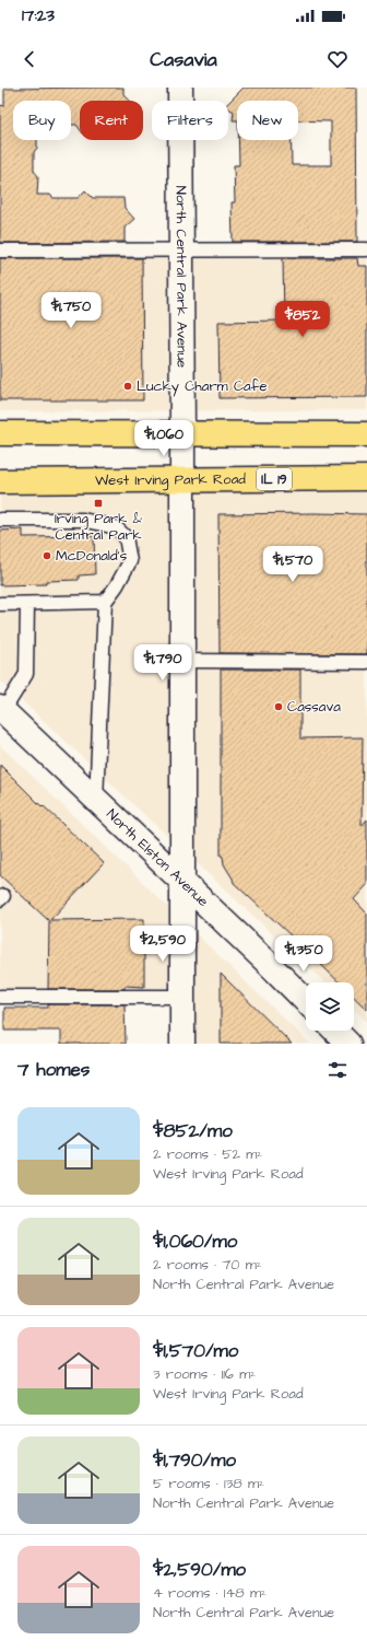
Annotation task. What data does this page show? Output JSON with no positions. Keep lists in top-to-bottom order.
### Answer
{
  "streets": {
    "main road": ["IL 19", "West Irving Park Road"],
    "street": ["North Central Park Avenue", "North Elston Avenue"]
  },
  "crossings": [
    ["North Central Park Avenue", "West Irving Park Road"],
    ["North Central Park Avenue", "North Elston Avenue"]
  ],
  "places": {
    "other": ["Lucky Charm Cafe", "McDonald's", "Cassava"],
    "transit": ["Irving Park & Central Park"]
  },
  "page": {
    "status": "17:23",
    "header": "Casavia",
    "chip": [
      "Buy",
      "Rent",
      "Filters",
      "New"
    ],
    "price": [
      "$1,750",
      "$852",
      "$1,060",
      "$1,570",
      "$1,790",
      "$2,590",
      "$1,350"
    ],
    "heading": "7 homes",
    "list": [
      {
        "name": "$852/mo",
        "note": "2 rooms · 52 m² · West Irving Park Road"
      },
      {
        "name": "$1,060/mo",
        "note": "2 rooms · 70 m² · North Central Park Avenue"
      },
      {
        "name": "$1,570/mo",
        "note": "3 rooms · 116 m² · West Irving Park Road"
      },
      {
        "name": "$1,790/mo",
        "note": "5 rooms · 138 m² · North Central Park Avenue"
      },
      {
        "name": "$2,590/mo",
        "note": "4 rooms · 148 m² · North Central Park Avenue"
      }
    ]
  }
}
